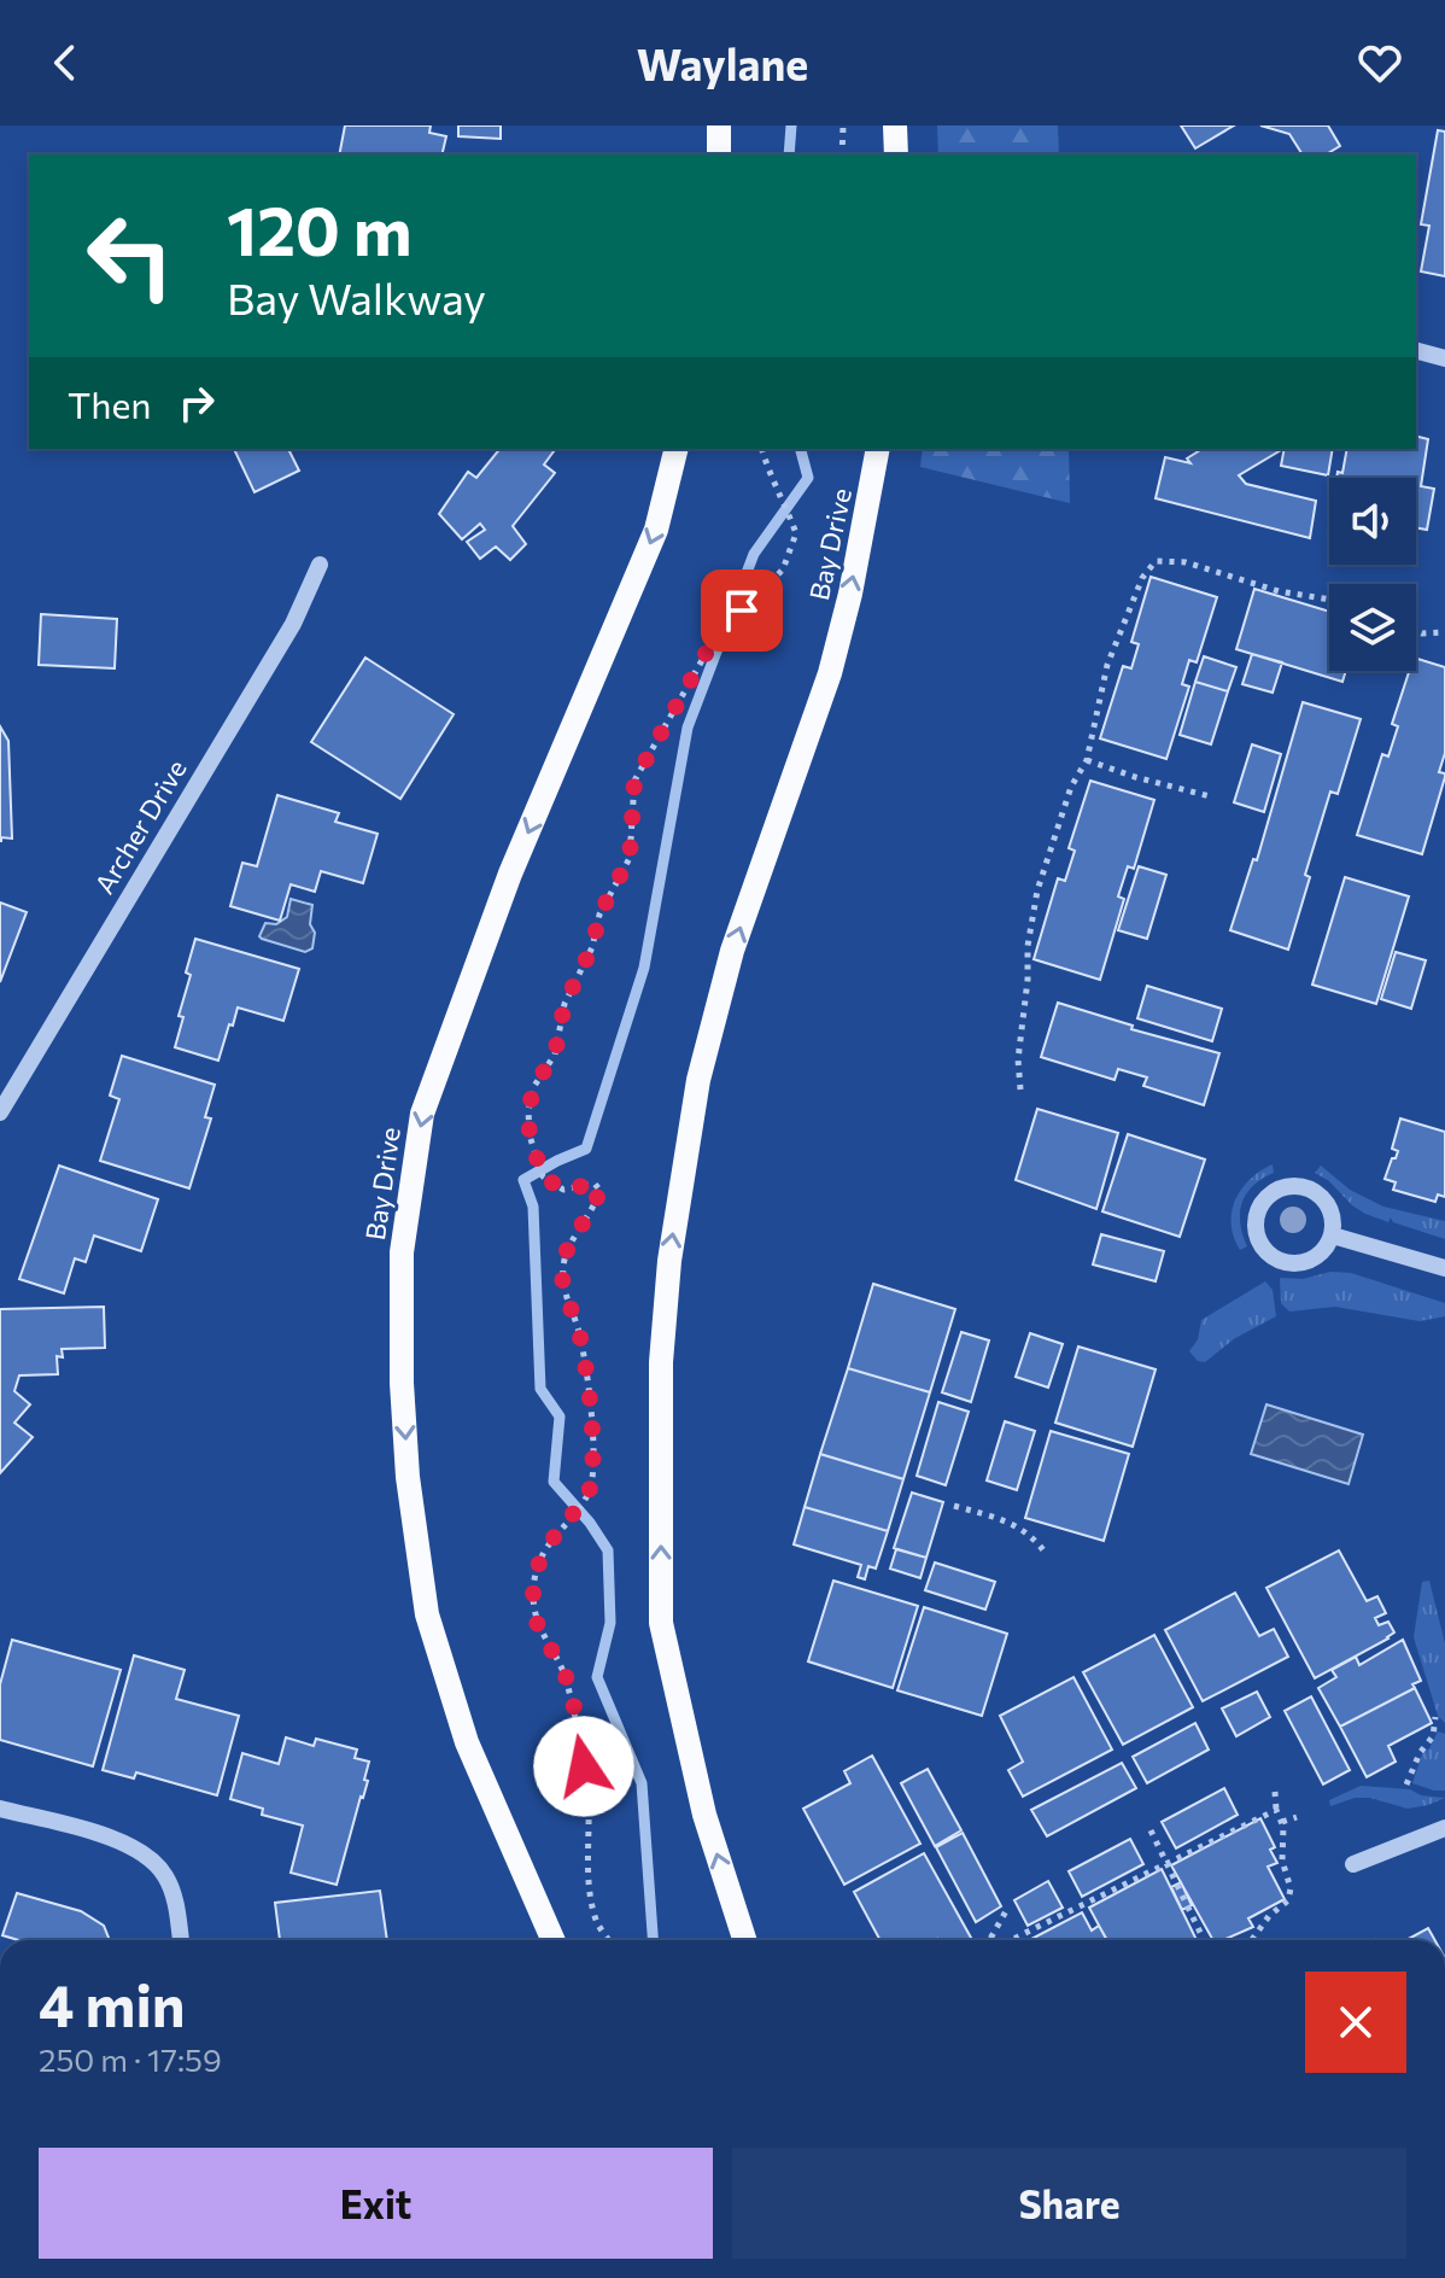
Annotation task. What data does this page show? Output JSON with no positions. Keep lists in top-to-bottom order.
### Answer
{
  "streets": {
    "main road": ["Bay Drive"],
    "street": ["Archer Drive"]
  },
  "page": {
    "header": "Waylane",
    "turn": ["120 m", "Bay Walkway"],
    "then": "Then",
    "heading": ["4 min", "250 m · 17:59"],
    "buttons": ["Exit", "Share"]
  }
}
